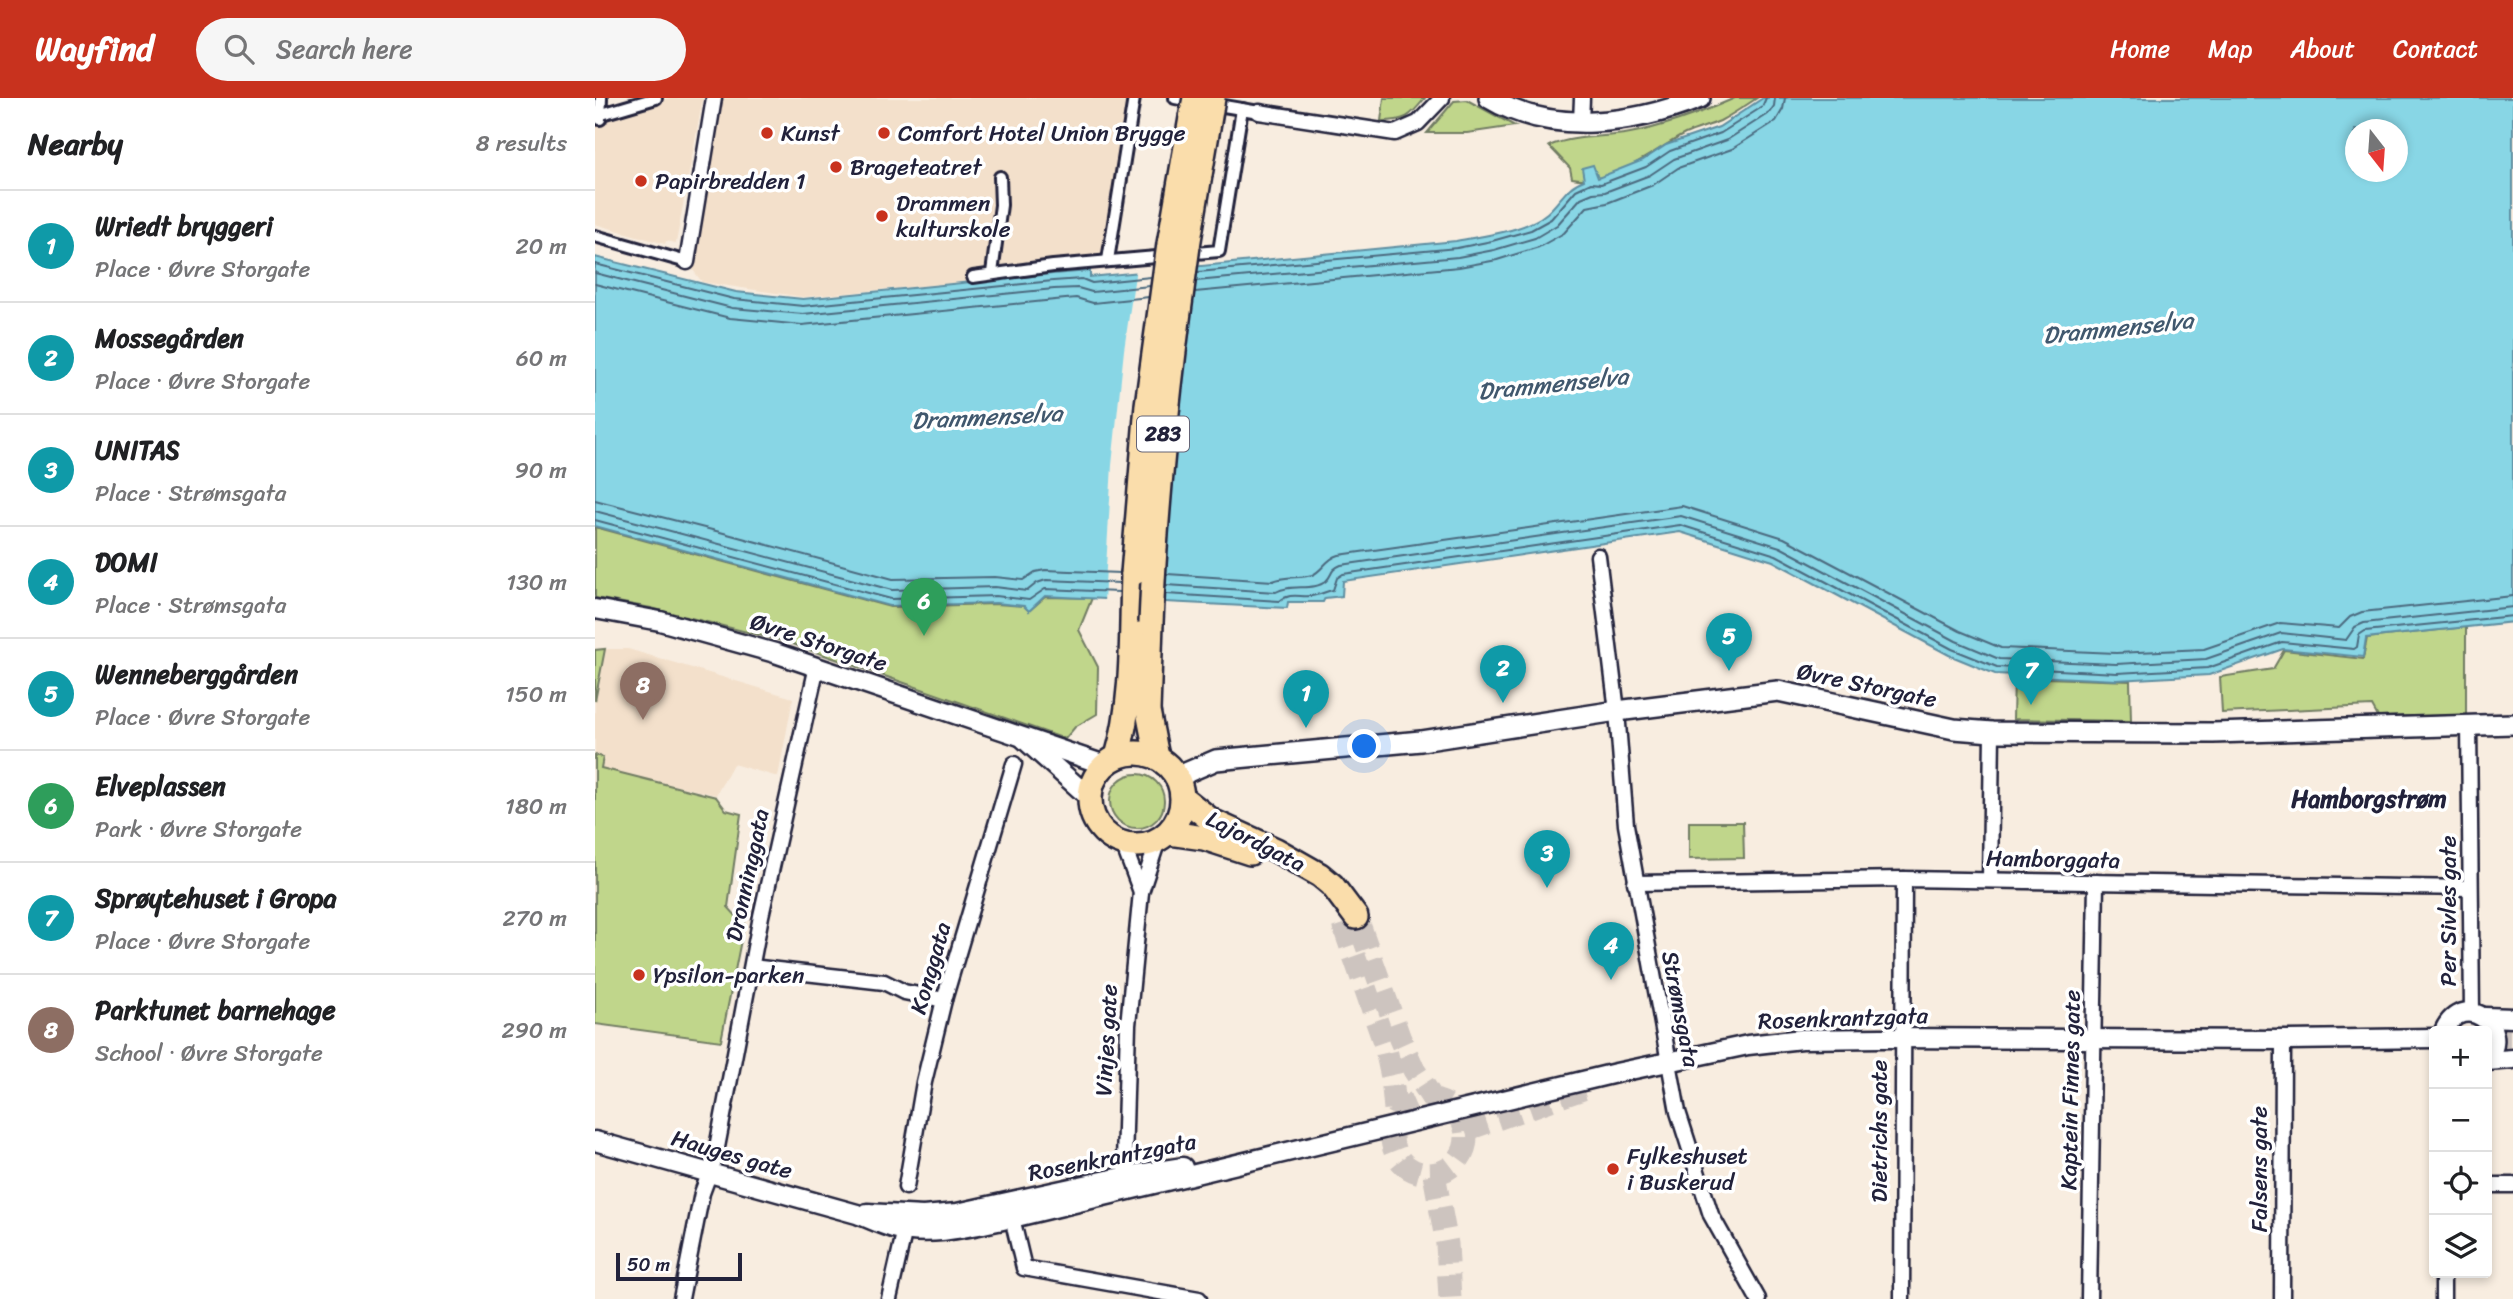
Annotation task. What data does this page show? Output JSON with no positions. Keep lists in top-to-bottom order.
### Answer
{
  "streets": {
    "main road": ["283", "Øvre Storgate", "Lajordgata"],
    "street": [
      "Hamborggata",
      "Dronninggata",
      "Per Sivles gate",
      "Konggata",
      "Strømsgata",
      "Rosenkrantzgata",
      "Vinjes gate",
      "Kaptein Finnes gate",
      "Dietrichs gate",
      "Hauges gate",
      "Falsens gate"
    ]
  },
  "crossings": [
    ["283", "Øvre Storgate"],
    ["283", "Lajordgata"],
    ["283", "Vinjes gate"],
    ["Øvre Storgate", "Lajordgata"],
    ["Øvre Storgate", "Dronninggata"],
    ["Øvre Storgate", "Per Sivles gate"],
    ["Øvre Storgate", "Strømsgata"],
    ["Øvre Storgate", "Vinjes gate"],
    ["Lajordgata", "Vinjes gate"],
    ["Hamborggata", "Per Sivles gate"],
    ["Hamborggata", "Strømsgata"],
    ["Hamborggata", "Kaptein Finnes gate"],
    ["Hamborggata", "Dietrichs gate"],
    ["Dronninggata", "Hauges gate"],
    ["Strømsgata", "Rosenkrantzgata"],
    ["Rosenkrantzgata", "Vinjes gate"],
    ["Rosenkrantzgata", "Kaptein Finnes gate"],
    ["Rosenkrantzgata", "Dietrichs gate"],
    ["Rosenkrantzgata", "Hauges gate"],
    ["Rosenkrantzgata", "Falsens gate"]
  ],
  "districts": ["Hamborgstrøm"],
  "water": ["Drammenselva"],
  "places": [
    "Kunst",
    "Comfort Hotel Union Brygge",
    "Brageteatret",
    "Papirbredden 1",
    "Drammen kulturskole",
    "Ypsilon-parken",
    "Fylkeshuset i Buskerud"
  ],
  "scale_bar": "50 m",
  "north": "bottom",
  "page": {
    "header": "Wayfind",
    "search": "Search here",
    "nav": [
      "Home",
      "Map",
      "About",
      "Contact"
    ],
    "heading": ["Nearby", "8 results"],
    "list": [
      {
        "mark": "1",
        "name": "Wriedt bryggeri",
        "note": "Place · Øvre Storgate",
        "value": "20 m"
      },
      {
        "mark": "2",
        "name": "Mossegården",
        "note": "Place · Øvre Storgate",
        "value": "60 m"
      },
      {
        "mark": "3",
        "name": "UNITAS",
        "note": "Place · Strømsgata",
        "value": "90 m"
      },
      {
        "mark": "4",
        "name": "DOMI",
        "note": "Place · Strømsgata",
        "value": "130 m"
      },
      {
        "mark": "5",
        "name": "Wenneberggården",
        "note": "Place · Øvre Storgate",
        "value": "150 m"
      },
      {
        "mark": "6",
        "name": "Elveplassen",
        "note": "Park · Øvre Storgate",
        "value": "180 m"
      },
      {
        "mark": "7",
        "name": "Sprøytehuset i Gropa",
        "note": "Place · Øvre Storgate",
        "value": "270 m"
      },
      {
        "mark": "8",
        "name": "Parktunet barnehage",
        "note": "School · Øvre Storgate",
        "value": "290 m"
      }
    ],
    "pins": [
      "6",
      "5",
      "2",
      "7",
      "8",
      "1",
      "3",
      "4"
    ],
    "map_buttons": ["+", "−"],
    "scale": "50 m"
  }
}
